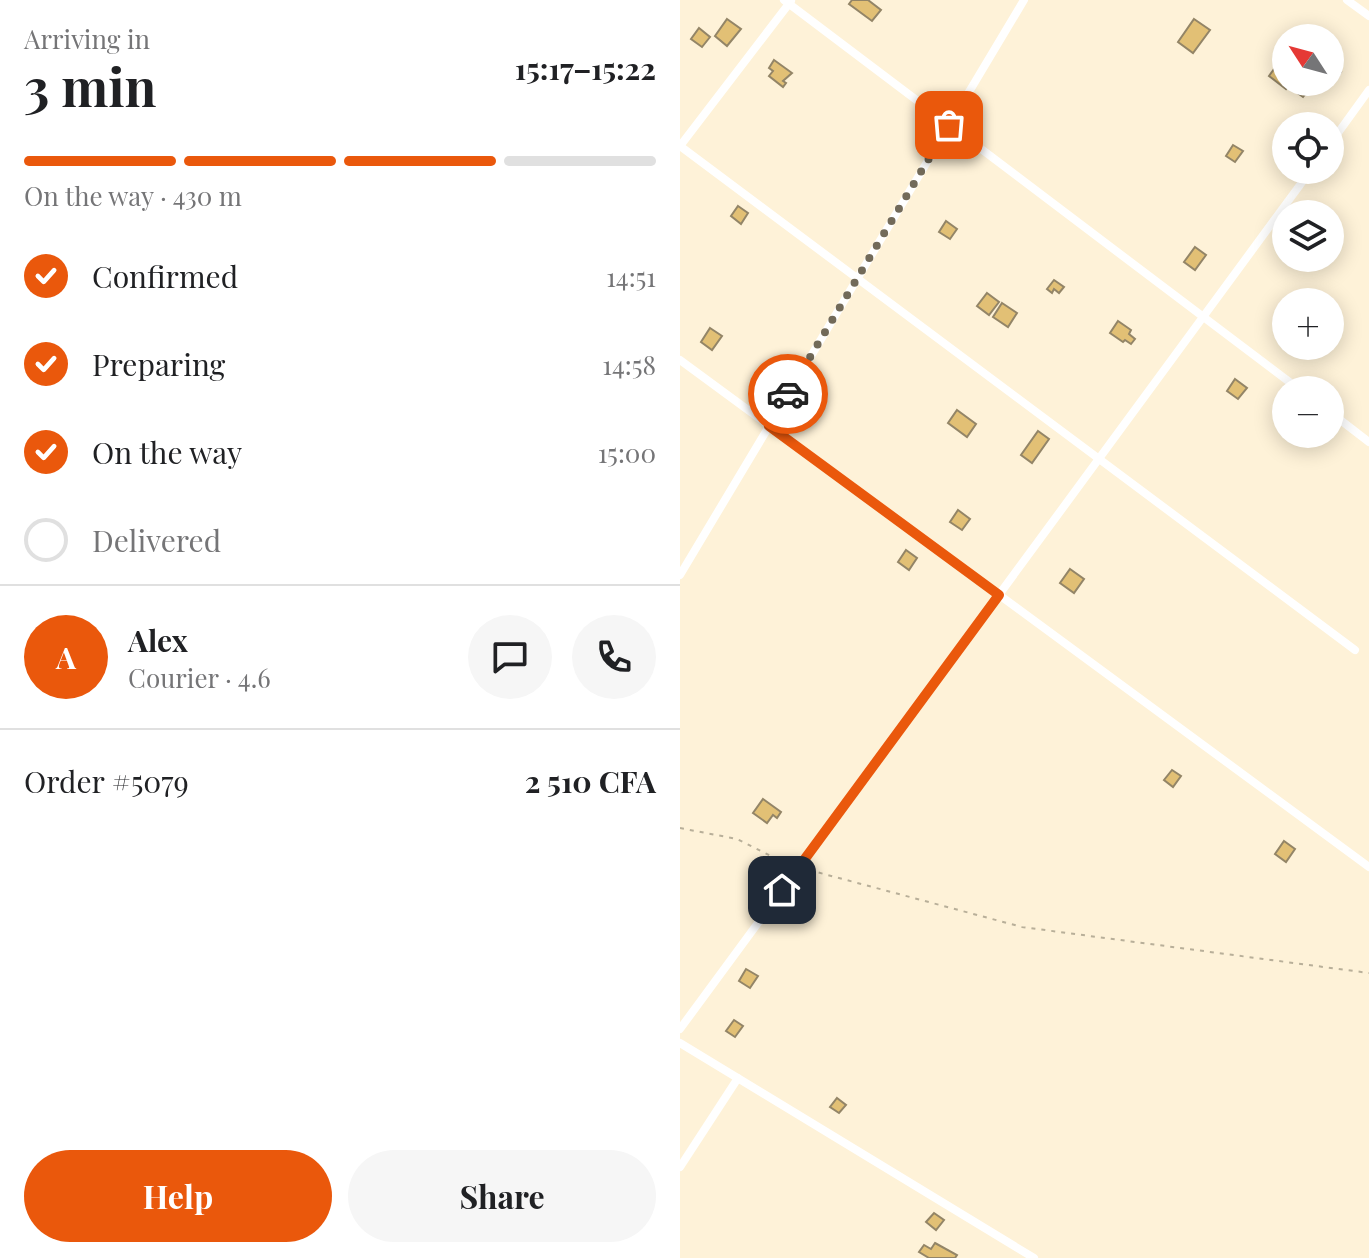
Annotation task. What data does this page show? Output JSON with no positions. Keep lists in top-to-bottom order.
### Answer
{
  "north": "top left",
  "page": {
    "heading": ["3 min", "Arriving in", "15:17–15:22"],
    "panel": [
      "Alex",
      "Courier · 4.6",
      "Order #5079",
      "2 510 CFA"
    ],
    "map_buttons": ["+", "−"],
    "bar": "On the way · 430 m",
    "list": [
      ["Confirmed", "14:51"],
      ["Preparing", "14:58"],
      ["On the way", "15:00"],
      "Delivered"
    ],
    "round": "A",
    "buttons": ["Help", "Share"]
  }
}
